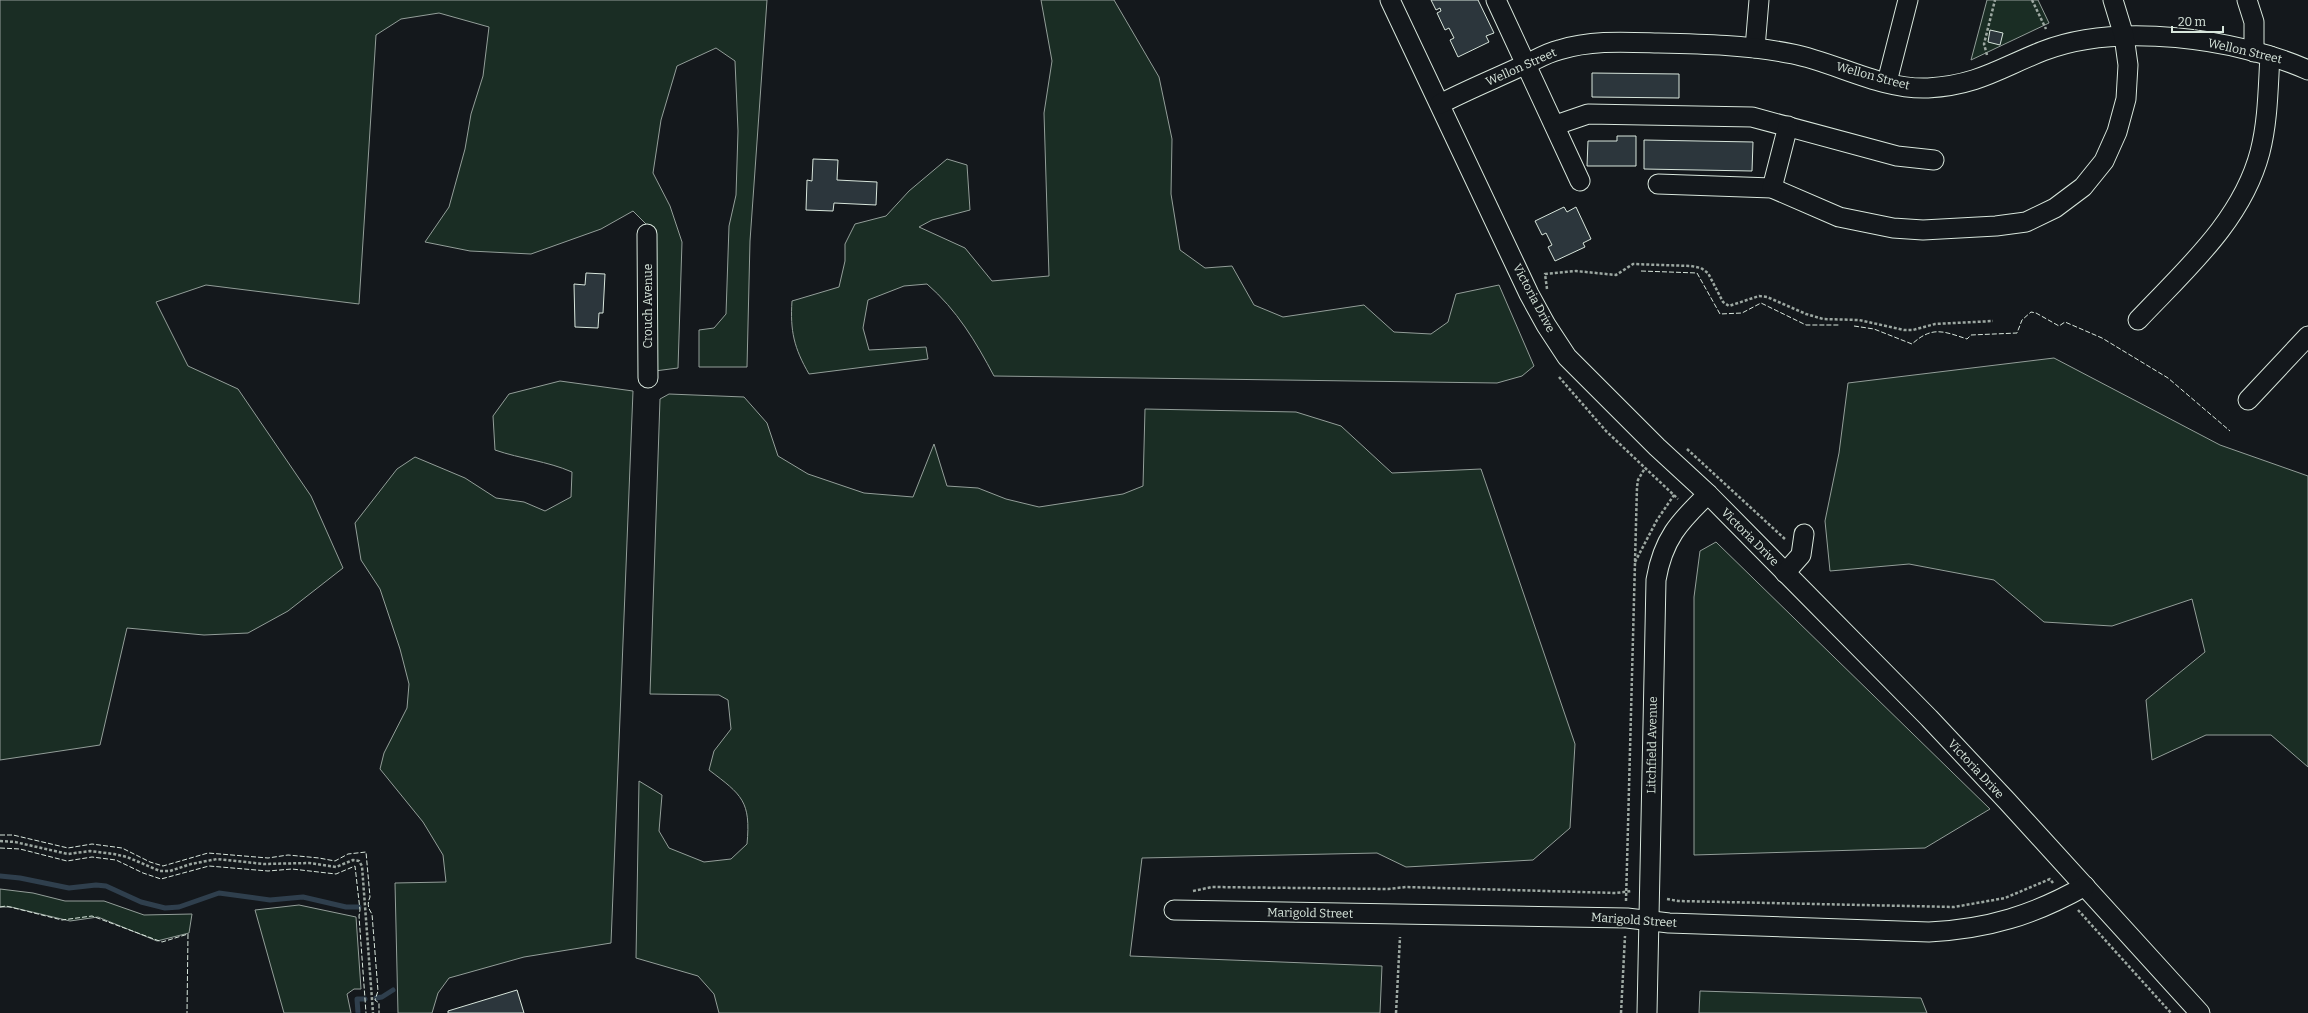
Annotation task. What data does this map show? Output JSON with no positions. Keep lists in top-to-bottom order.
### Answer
{
  "streets": {
    "street": [
      "Wellon Street",
      "Victoria Drive",
      "Crouch Avenue",
      "Litchfield Avenue",
      "Marigold Street"
    ]
  },
  "crossings": [
    ["Wellon Street", "Victoria Drive"],
    ["Victoria Drive", "Litchfield Avenue"],
    ["Victoria Drive", "Marigold Street"],
    ["Litchfield Avenue", "Marigold Street"]
  ],
  "scale_bar": "20 m"
}
